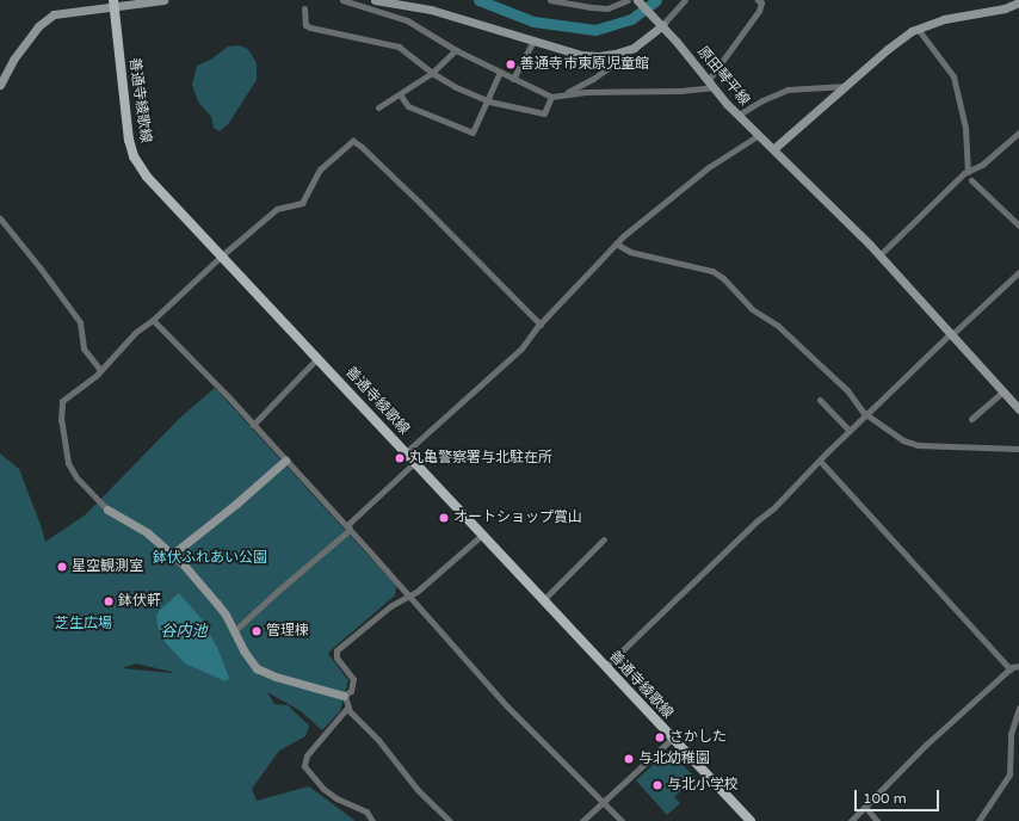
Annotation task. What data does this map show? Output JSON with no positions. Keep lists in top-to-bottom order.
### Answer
{
  "streets": {
    "main road": ["原田琴平線", "善通寺綾歌線"]
  },
  "water": ["谷内池"],
  "parks": ["鉢伏ふれあい公園", "芝生広場"],
  "places": [
    "善通寺市東原児童館",
    "丸亀警察署与北駐在所",
    "オートショップ賞山",
    "星空観測室",
    "鉢伏軒",
    "管理棟",
    "さかした",
    "与北幼稚園",
    "与北小学校"
  ],
  "scale_bar": "100 m"
}
